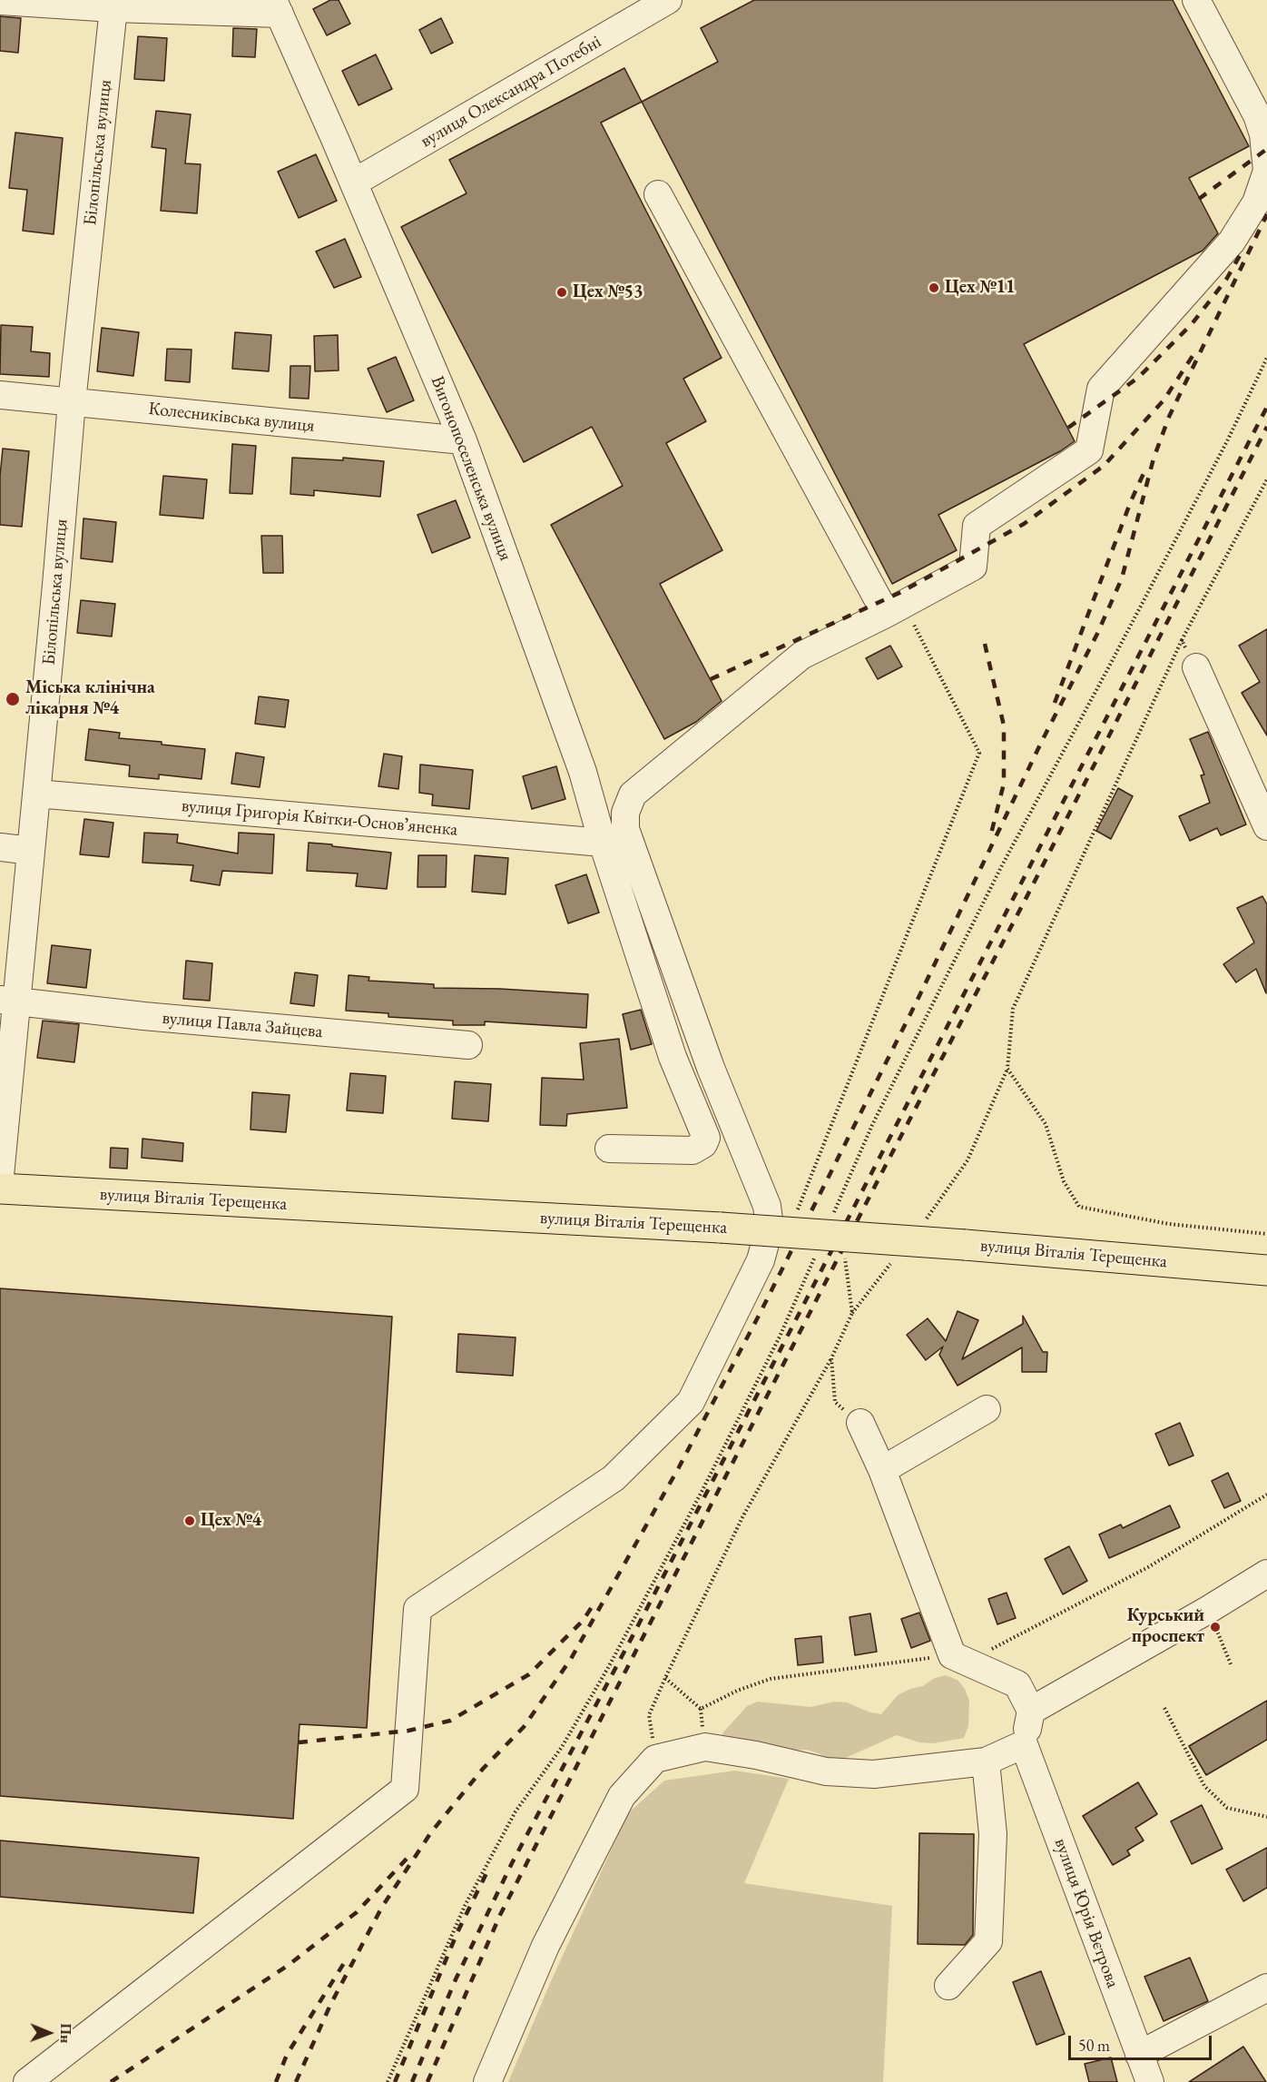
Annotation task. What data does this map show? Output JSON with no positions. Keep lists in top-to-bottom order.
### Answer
{
  "streets": {
    "main road": ["вулиця Віталія Терещенка"],
    "street": [
      "вулиця Олександра Потебні",
      "Білопільська вулиця",
      "Колесниківська вулиця",
      "Вигонопоселенська вулиця",
      "вулиця Григорія Квітки-Основʼяненка",
      "вулиця Павла Зайцева",
      "вулиця Юрія Вєтрова"
    ]
  },
  "crossings": [
    ["вулиця Олександра Потебні", "Вигонопоселенська вулиця"],
    ["Білопільська вулиця", "Колесниківська вулиця"],
    ["Білопільська вулиця", "вулиця Григорія Квітки-Основʼяненка"],
    ["Білопільська вулиця", "вулиця Павла Зайцева"],
    ["Колесниківська вулиця", "Вигонопоселенська вулиця"],
    ["Вигонопоселенська вулиця", "вулиця Григорія Квітки-Основʼяненка"]
  ],
  "places": [
    "Цех №11",
    "Цех №53",
    "Міська клінічна лікарня №4",
    "Цех №4",
    "Курський проспект"
  ],
  "scale_bar": "50 m",
  "north": "right"
}
